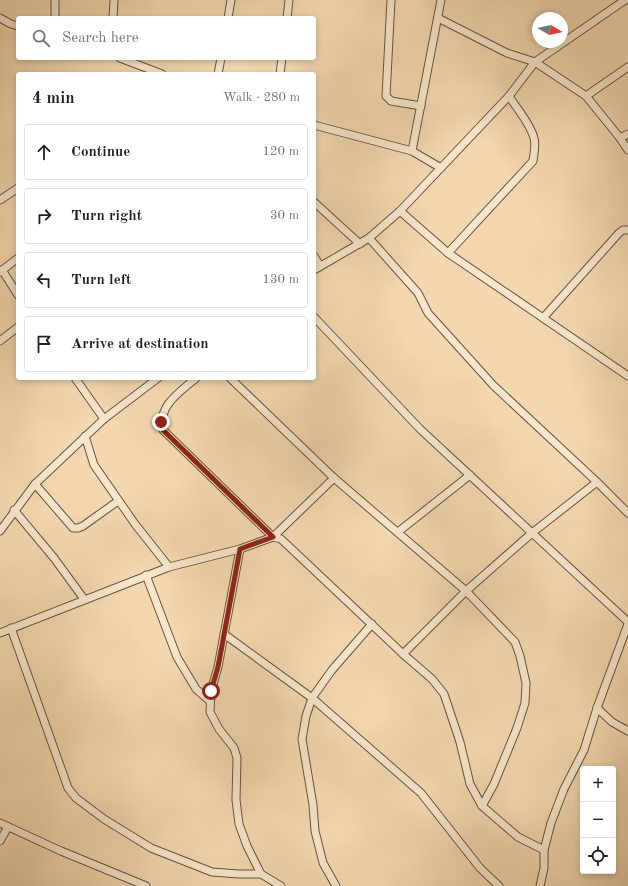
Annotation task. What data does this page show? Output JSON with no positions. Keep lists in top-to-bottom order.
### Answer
{
  "north": "right",
  "page": {
    "search": "Search here",
    "heading": ["4 min", "Walk · 280 m"],
    "list": [
      ["Continue", "120 m"],
      ["Turn right", "30 m"],
      ["Turn left", "130 m"],
      "Arrive at destination"
    ],
    "map_buttons": ["+", "−"]
  }
}
